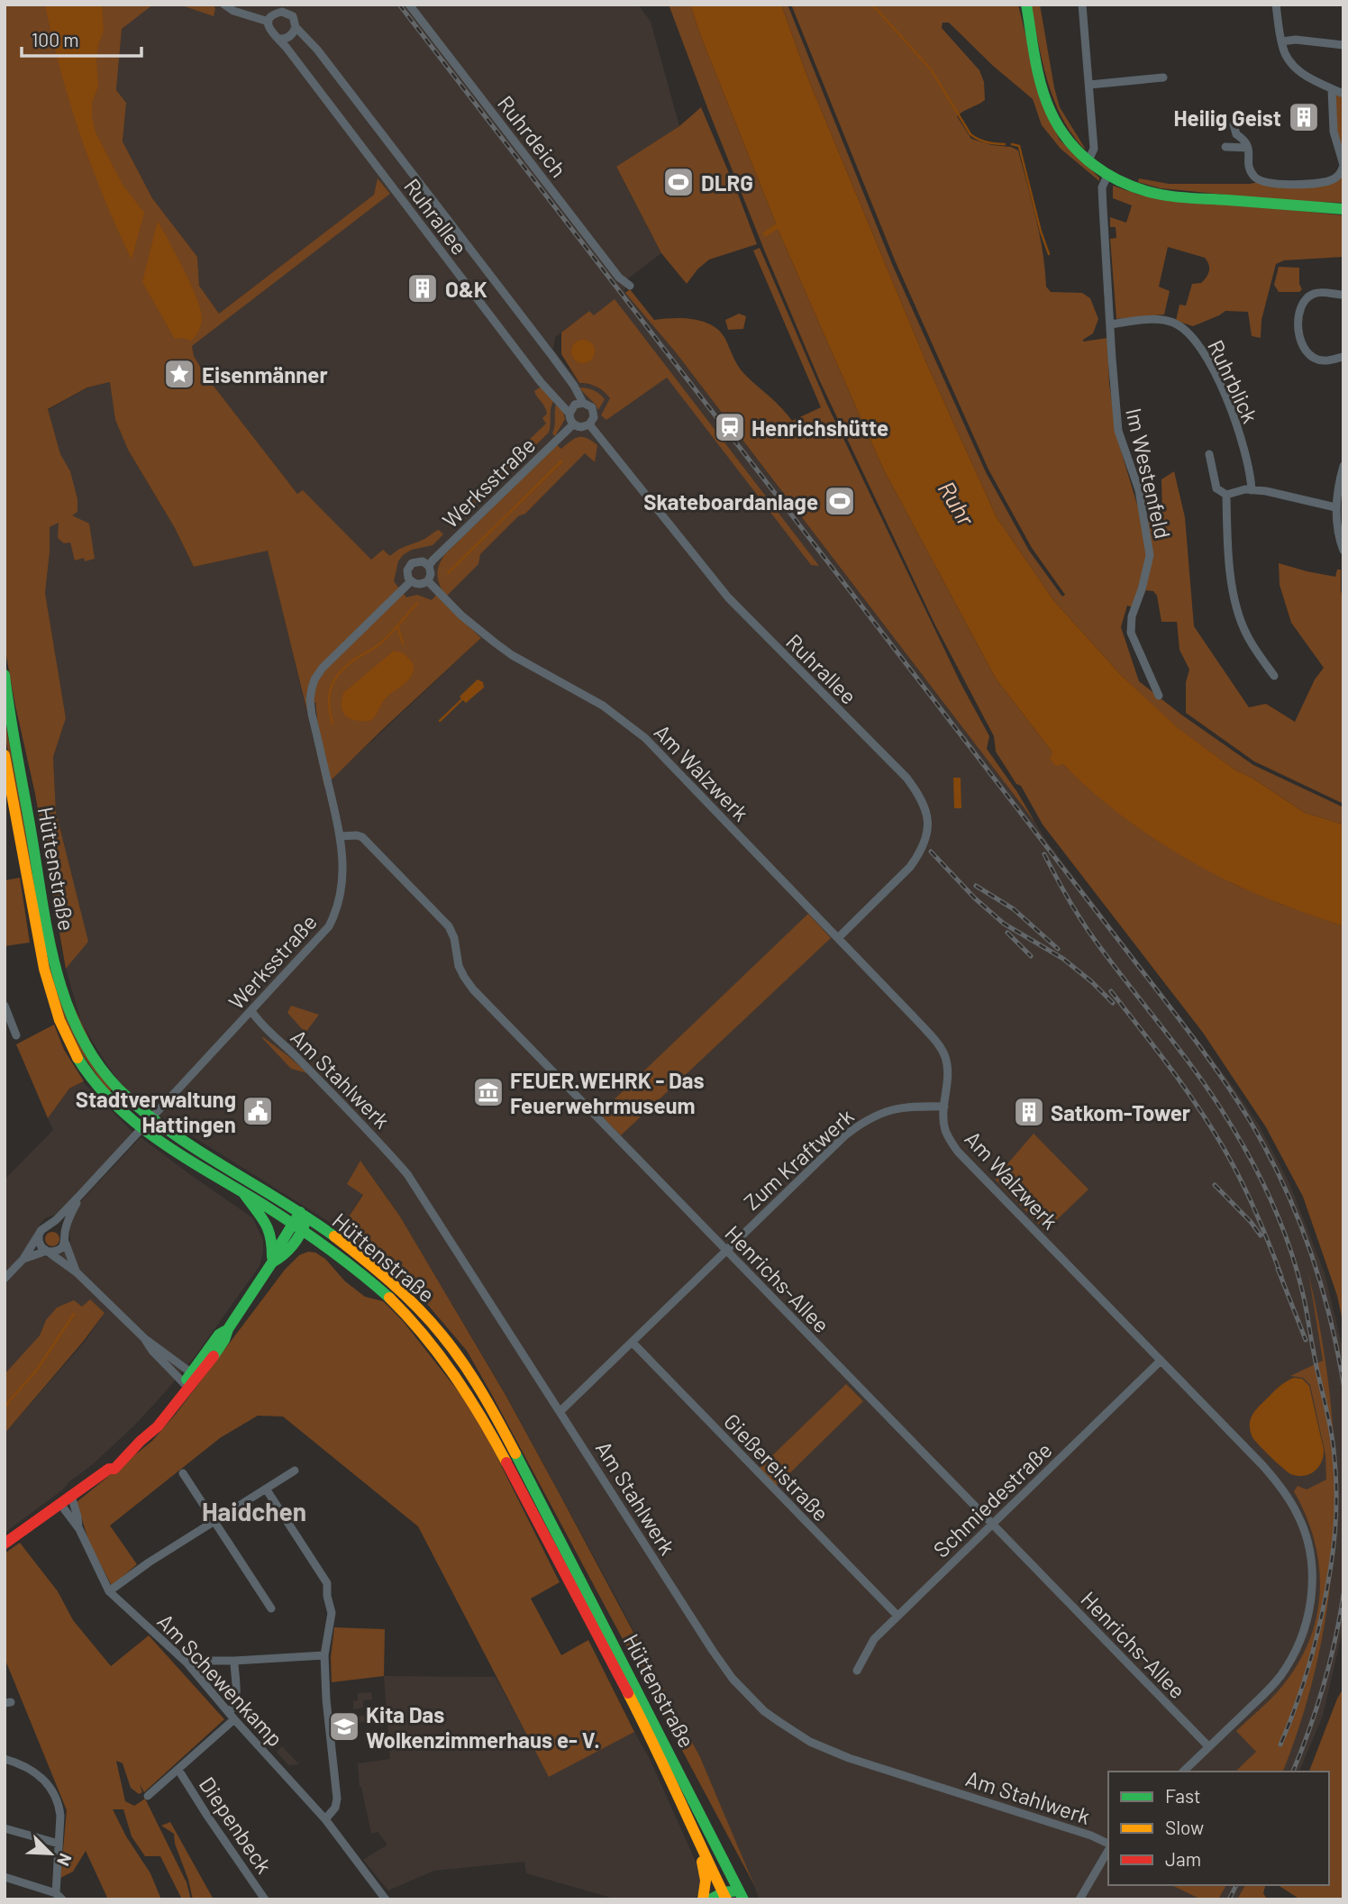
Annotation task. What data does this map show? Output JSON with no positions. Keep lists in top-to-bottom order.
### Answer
{
  "streets": {
    "main road": ["Hüttenstraße"],
    "street": [
      "Ruhrdeich",
      "Ruhrallee",
      "Ruhrblick",
      "Im Westenfeld",
      "Werksstraße",
      "Am Walzwerk",
      "Am Stahlwerk",
      "Zum Kraftwerk",
      "Henrichs-Allee",
      "Gießereistraße",
      "Schmiedestraße",
      "Am Schewenkamp",
      "Diepenbeck"
    ]
  },
  "crossings": [
    ["Ruhrallee", "Werksstraße"],
    ["Ruhrallee", "Am Walzwerk"],
    ["Ruhrblick", "Im Westenfeld"],
    ["Werksstraße", "Am Walzwerk"],
    ["Werksstraße", "Am Stahlwerk"],
    ["Werksstraße", "Henrichs-Allee"],
    ["Am Walzwerk", "Zum Kraftwerk"],
    ["Am Walzwerk", "Henrichs-Allee"],
    ["Am Walzwerk", "Schmiedestraße"],
    ["Am Stahlwerk", "Zum Kraftwerk"],
    ["Zum Kraftwerk", "Henrichs-Allee"],
    ["Zum Kraftwerk", "Gießereistraße"],
    ["Henrichs-Allee", "Schmiedestraße"],
    ["Gießereistraße", "Schmiedestraße"],
    ["Am Schewenkamp", "Diepenbeck"]
  ],
  "districts": ["Haidchen"],
  "water": ["Ruhr"],
  "places": {
    "building": ["Heilig Geist", "O&K", "Satkom-Tower"],
    "sports": ["DLRG", "Skateboardanlage"],
    "place": ["Eisenmänner"],
    "station": ["Henrichshütte"],
    "museum": ["FEUER.WEHRK - Das Feuerwehrmuseum"],
    "public building": ["Stadtverwaltung Hattingen"],
    "school or university": ["Kita Das Wolkenzimmerhaus e- V."]
  },
  "legend": ["Fast", "Slow", "Jam"],
  "scale_bar": "100 m",
  "north": "bottom right"
}
